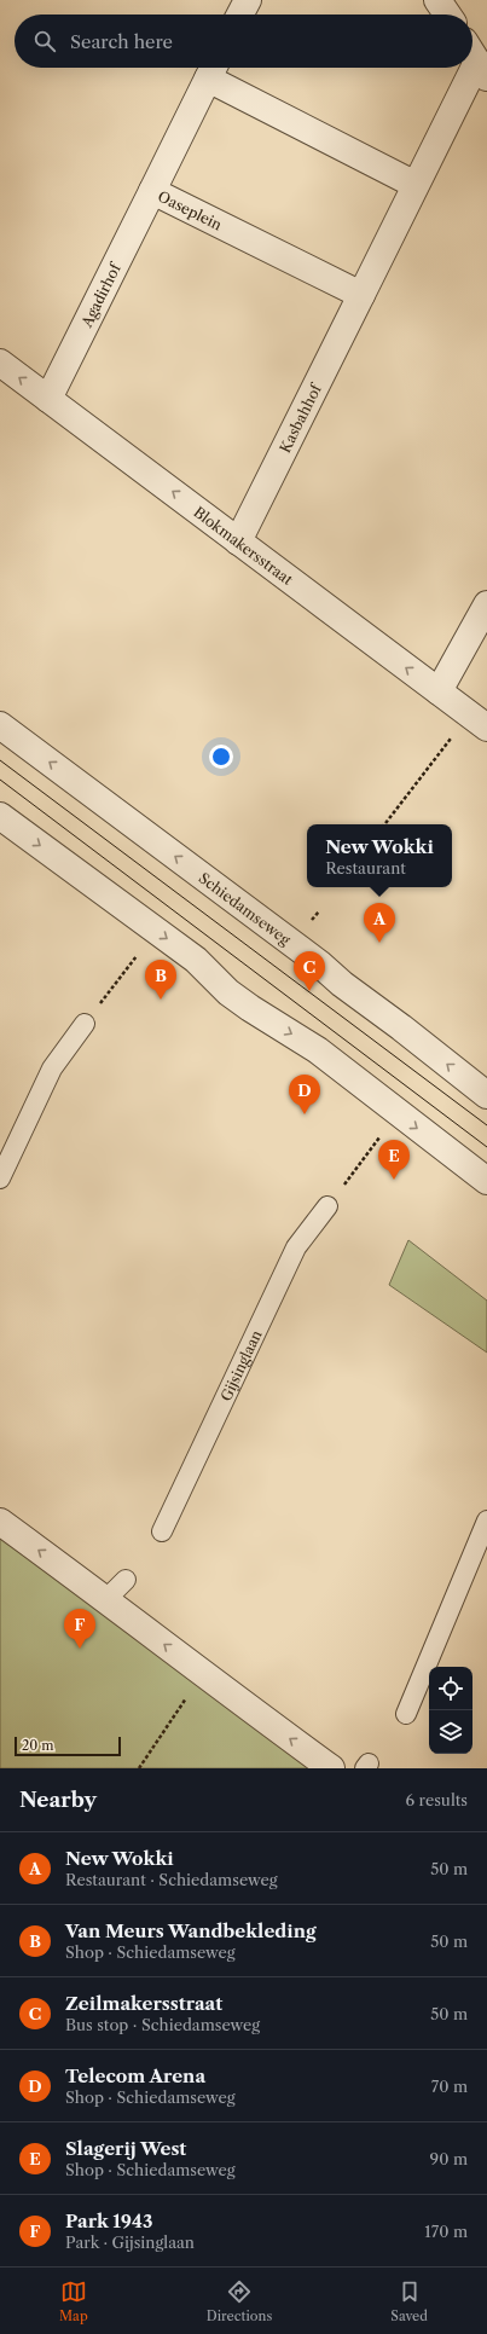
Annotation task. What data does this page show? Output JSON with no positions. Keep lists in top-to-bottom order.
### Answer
{
  "streets": {
    "street": [
      "Oaseplein",
      "Agadirhof",
      "Kasbahhof",
      "Blokmakersstraat",
      "Schiedamseweg"
    ],
    "lane": ["Gijsinglaan"]
  },
  "crossings": [
    ["Oaseplein", "Agadirhof"],
    ["Oaseplein", "Kasbahhof"],
    ["Agadirhof", "Blokmakersstraat"],
    ["Kasbahhof", "Blokmakersstraat"]
  ],
  "one_way": ["Blokmakersstraat"],
  "scale_bar": "20 m",
  "page": {
    "search": "Search here",
    "popup": ["New Wokki", "Restaurant"],
    "pins": [
      "A",
      "C",
      "B",
      "D",
      "E",
      "F"
    ],
    "scale": "20 m",
    "heading": ["Nearby", "6 results"],
    "list": [
      {
        "mark": "A",
        "name": "New Wokki",
        "note": "Restaurant · Schiedamseweg",
        "value": "50 m"
      },
      {
        "mark": "B",
        "name": "Van Meurs Wandbekleding",
        "note": "Shop · Schiedamseweg",
        "value": "50 m"
      },
      {
        "mark": "C",
        "name": "Zeilmakersstraat",
        "note": "Bus stop · Schiedamseweg",
        "value": "50 m"
      },
      {
        "mark": "D",
        "name": "Telecom Arena",
        "note": "Shop · Schiedamseweg",
        "value": "70 m"
      },
      {
        "mark": "E",
        "name": "Slagerij West",
        "note": "Shop · Schiedamseweg",
        "value": "90 m"
      },
      {
        "mark": "F",
        "name": "Park 1943",
        "note": "Park · Gijsinglaan",
        "value": "170 m"
      }
    ],
    "nav": ["Map", "Directions", "Saved"]
  }
}
